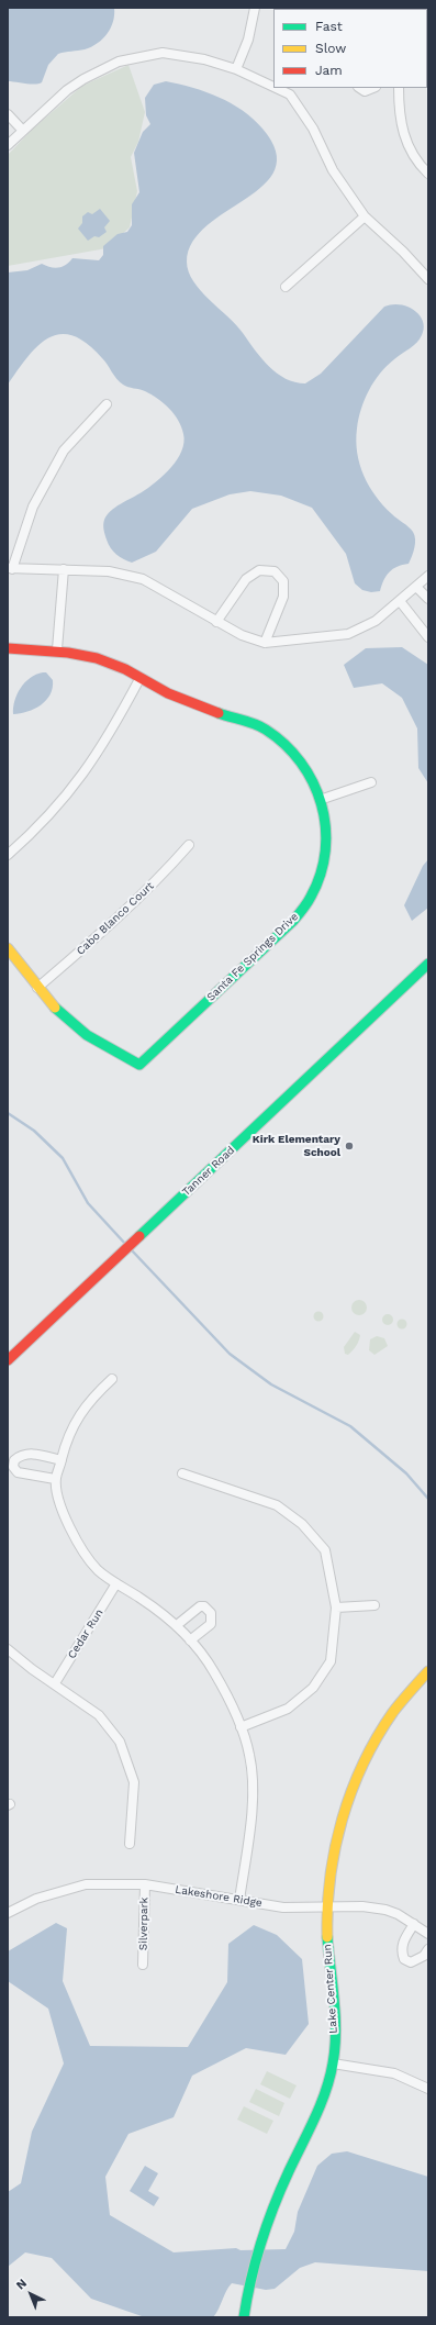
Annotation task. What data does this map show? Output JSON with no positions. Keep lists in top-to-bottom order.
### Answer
{
  "streets": {
    "street": [
      "Cabo Blanco Court",
      "Santa Fe Springs Drive",
      "Tanner Road",
      "Cedar Run",
      "Lakeshore Ridge",
      "Silverpark",
      "Lake Center Run"
    ]
  },
  "crossings": [
    ["Cabo Blanco Court", "Santa Fe Springs Drive"],
    ["Lakeshore Ridge", "Silverpark"],
    ["Lakeshore Ridge", "Lake Center Run"]
  ],
  "places": ["Kirk Elementary School"],
  "legend": ["Fast", "Slow", "Jam"],
  "north": "top left"
}
